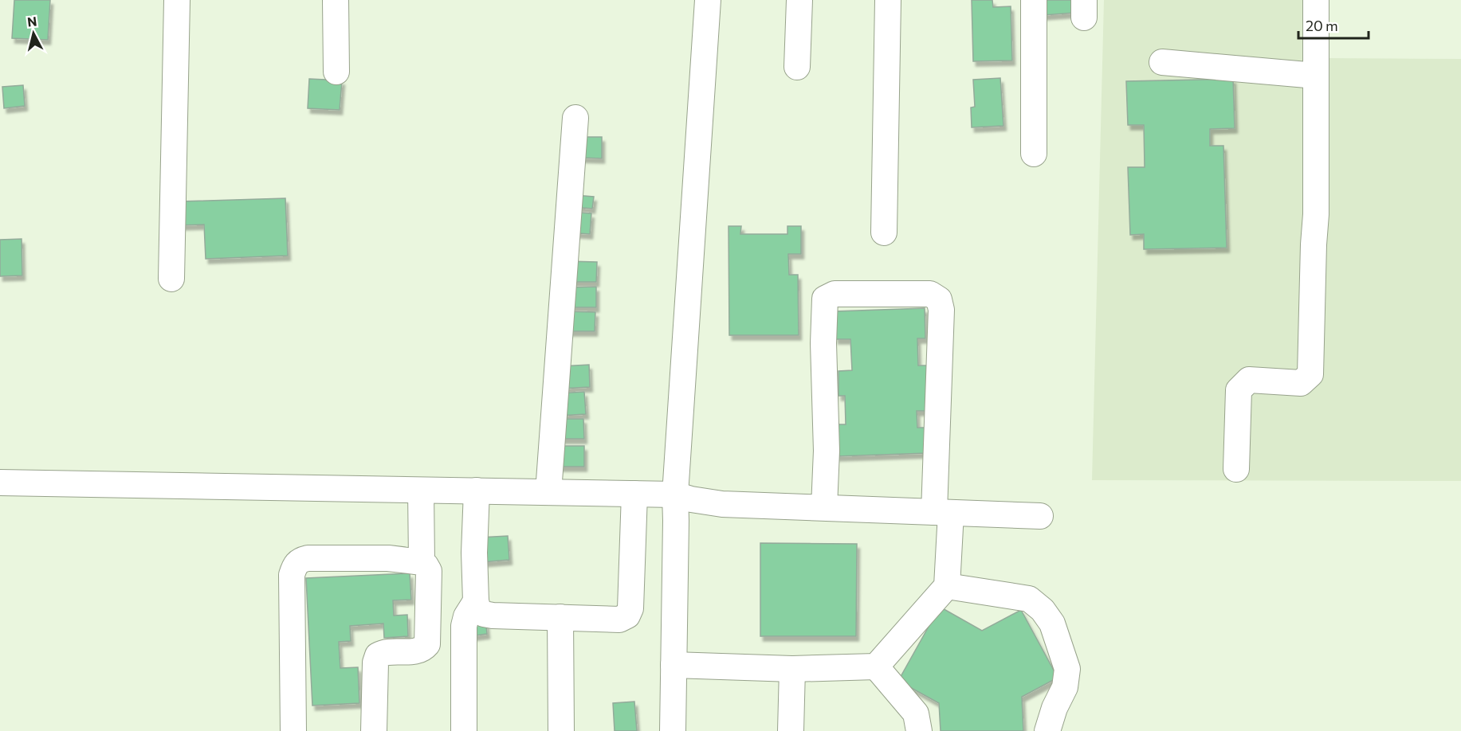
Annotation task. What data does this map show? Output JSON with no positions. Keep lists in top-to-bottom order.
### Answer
{
  "scale_bar": "20 m",
  "north": "top"
}
